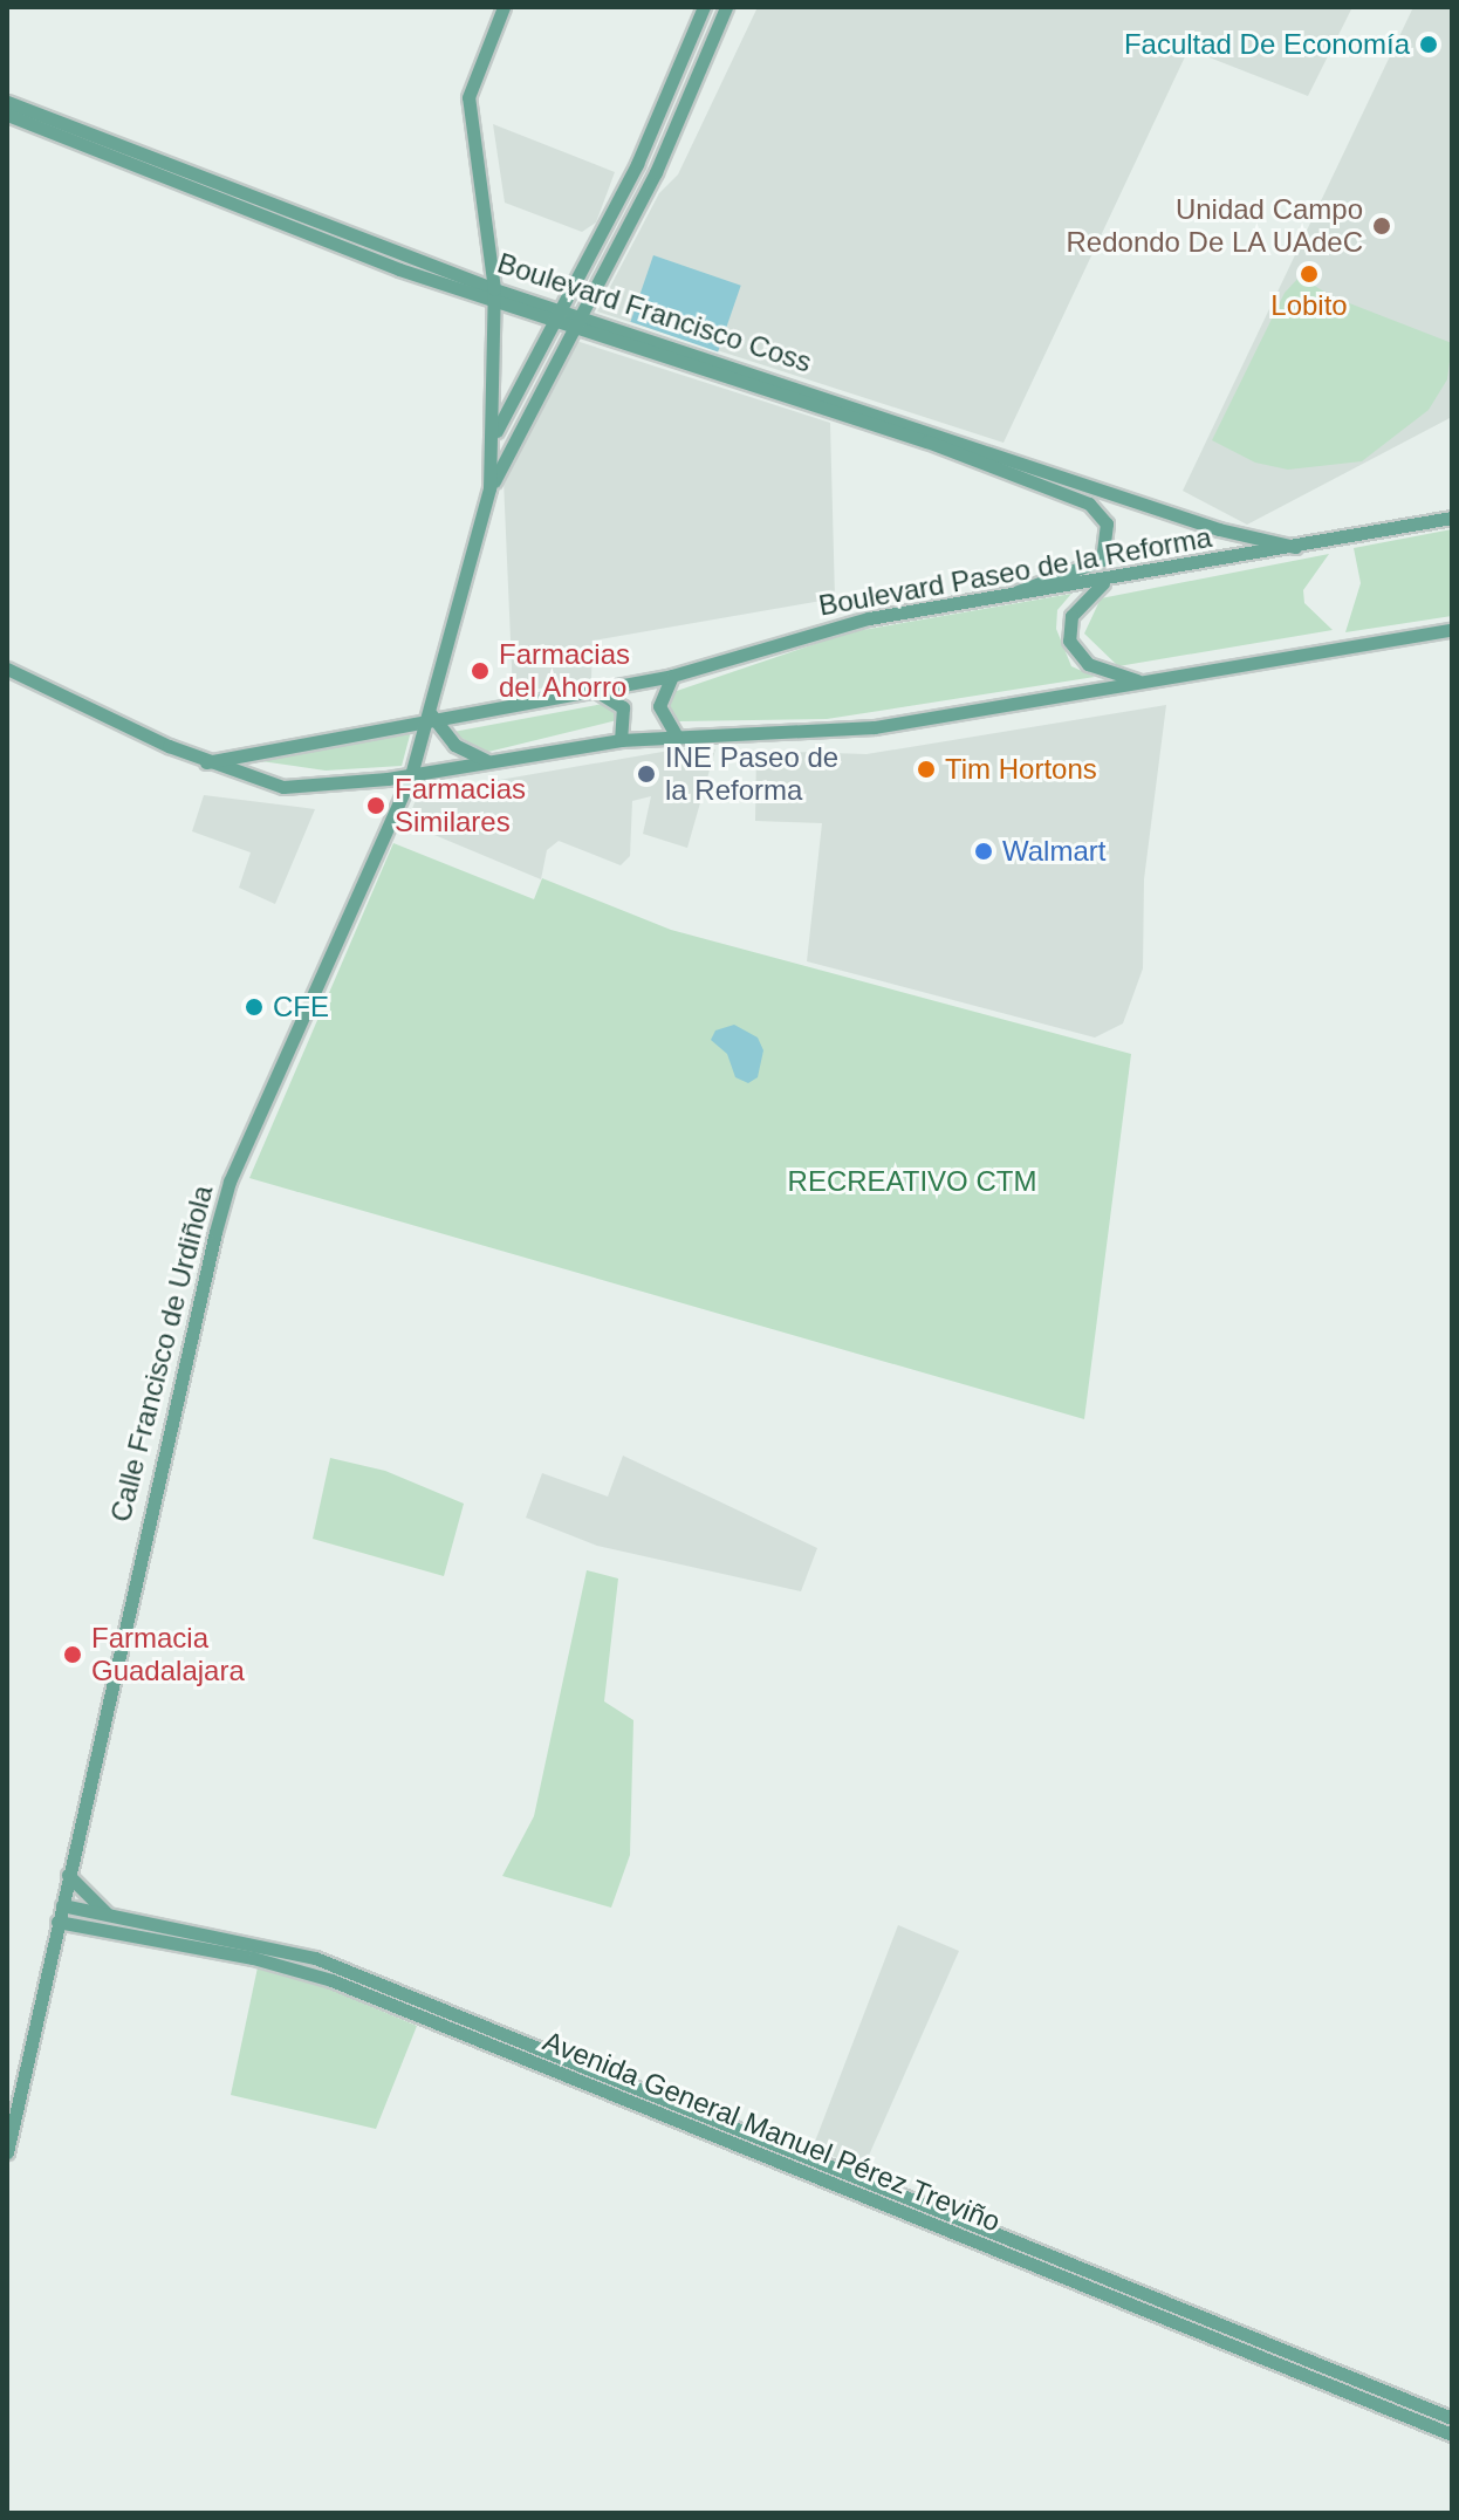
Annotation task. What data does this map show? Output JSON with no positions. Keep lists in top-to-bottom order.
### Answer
{
  "streets": {
    "main road": [
      "Boulevard Francisco Coss",
      "Boulevard Paseo de la Reforma",
      "Calle Francisco de Urdiñola",
      "Avenida General Manuel Pérez Treviño"
    ]
  },
  "crossings": [
    ["Boulevard Francisco Coss", "Boulevard Paseo de la Reforma"],
    ["Boulevard Francisco Coss", "Calle Francisco de Urdiñola"],
    ["Boulevard Paseo de la Reforma", "Calle Francisco de Urdiñola"],
    ["Calle Francisco de Urdiñola", "Avenida General Manuel Pérez Treviño"]
  ],
  "parks": ["RECREATIVO CTM"],
  "places": [
    "Facultad De Economía",
    "Unidad Campo Redondo De LA UAdeC",
    "Lobito",
    "Farmacias del Ahorro",
    "Tim Hortons",
    "INE Paseo de la Reforma",
    "Farmacias Similares",
    "Walmart",
    "CFE",
    "Farmacia Guadalajara"
  ]
}
